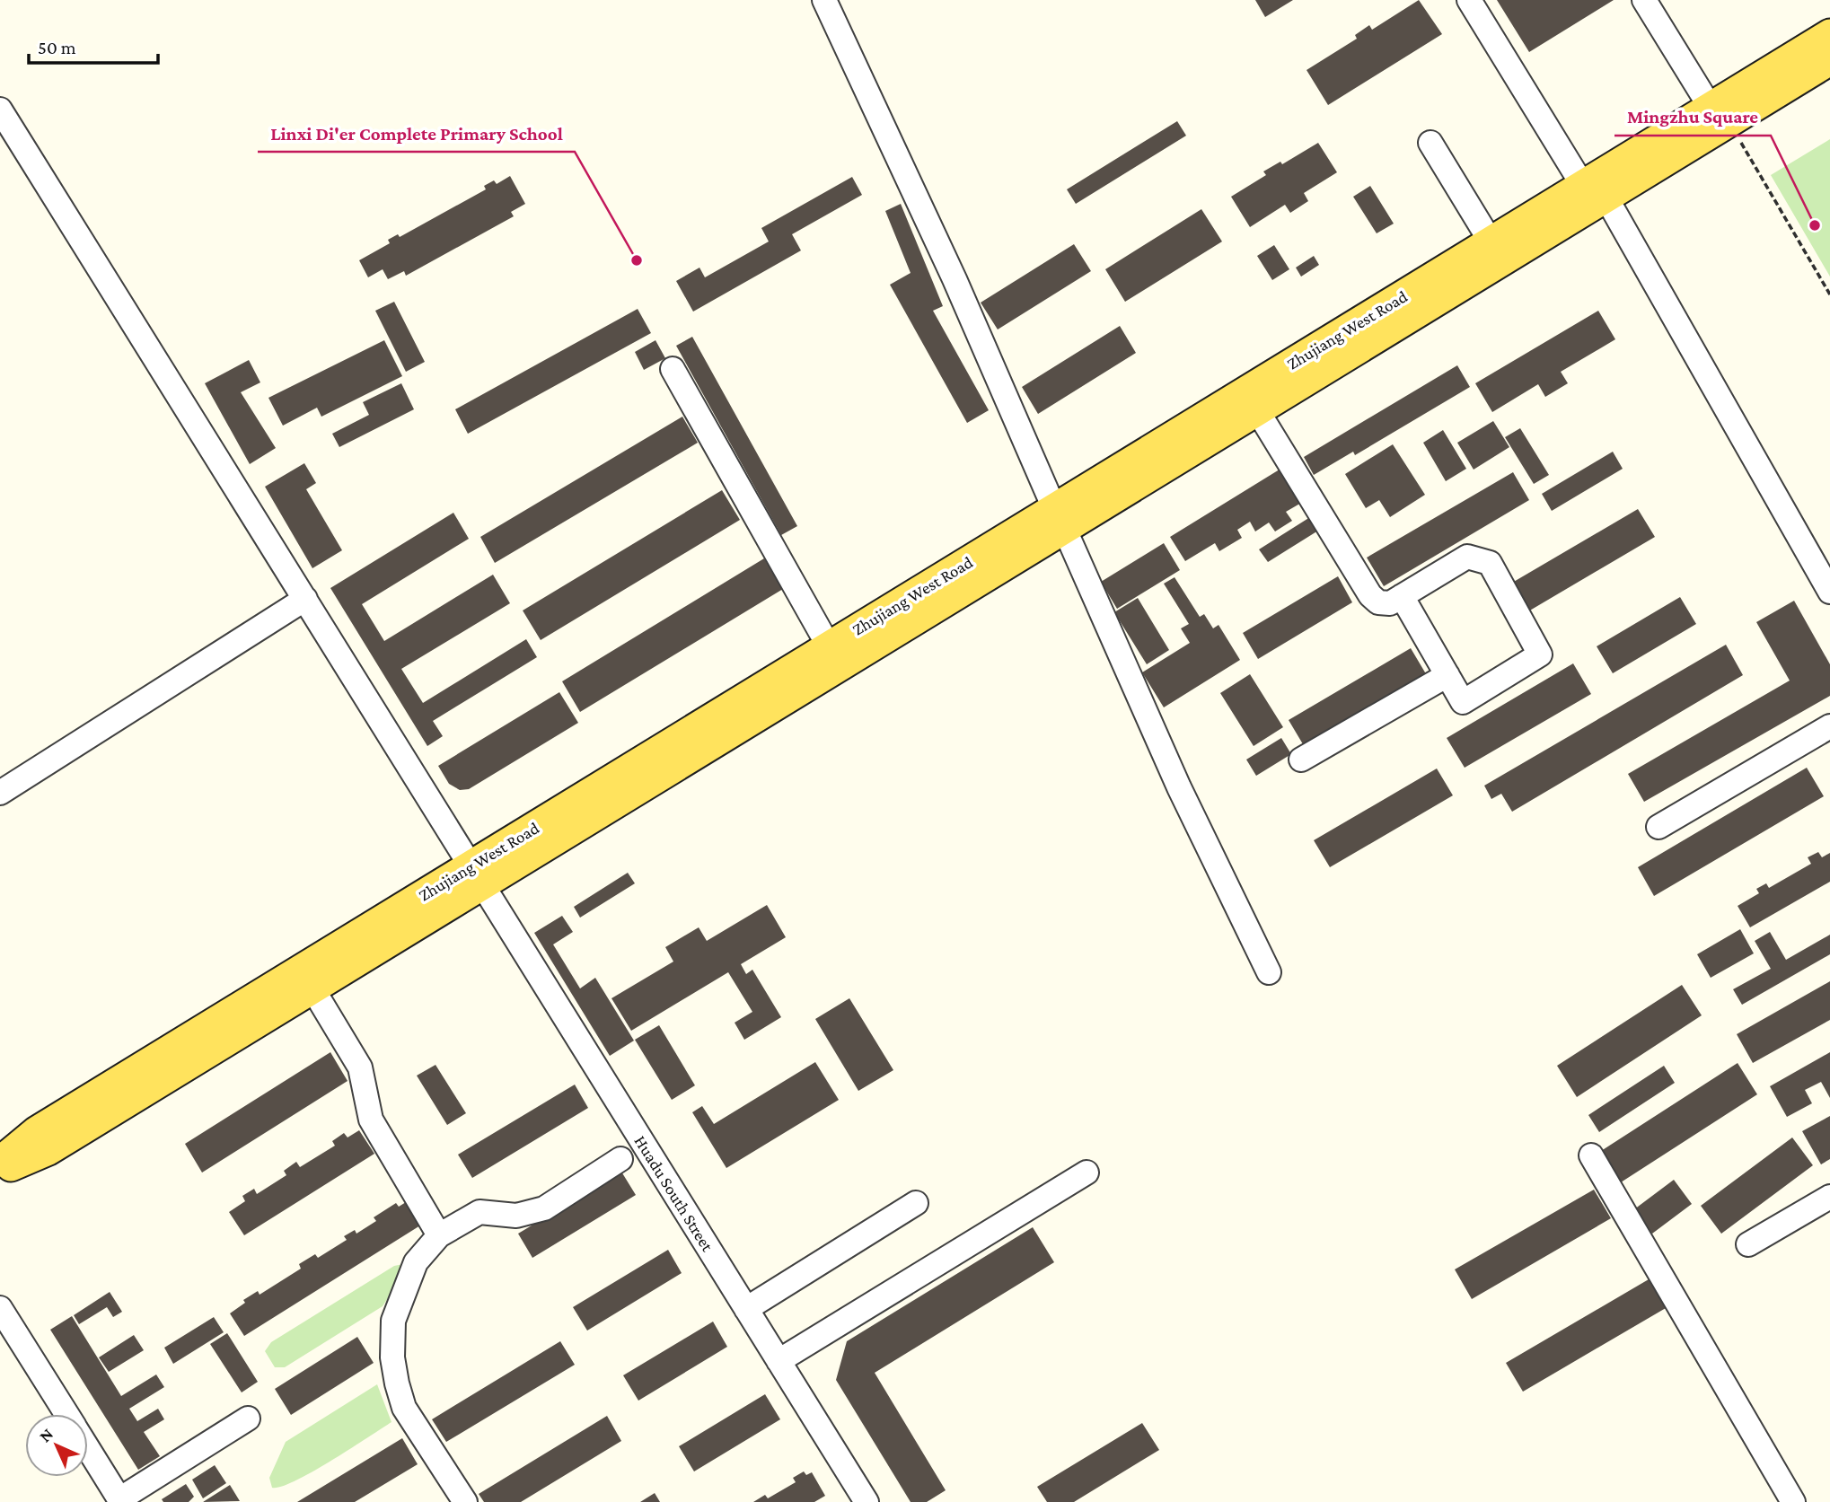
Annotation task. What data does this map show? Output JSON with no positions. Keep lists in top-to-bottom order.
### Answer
{
  "streets": {
    "main road": ["Zhujiang West Road"],
    "street": ["Huadu South Street"]
  },
  "crossings": [
    ["Zhujiang West Road", "Huadu South Street"]
  ],
  "places": ["Mingzhu Square", "Linxi Di'er Complete Primary School"],
  "scale_bar": "50 m",
  "north": "top left"
}
